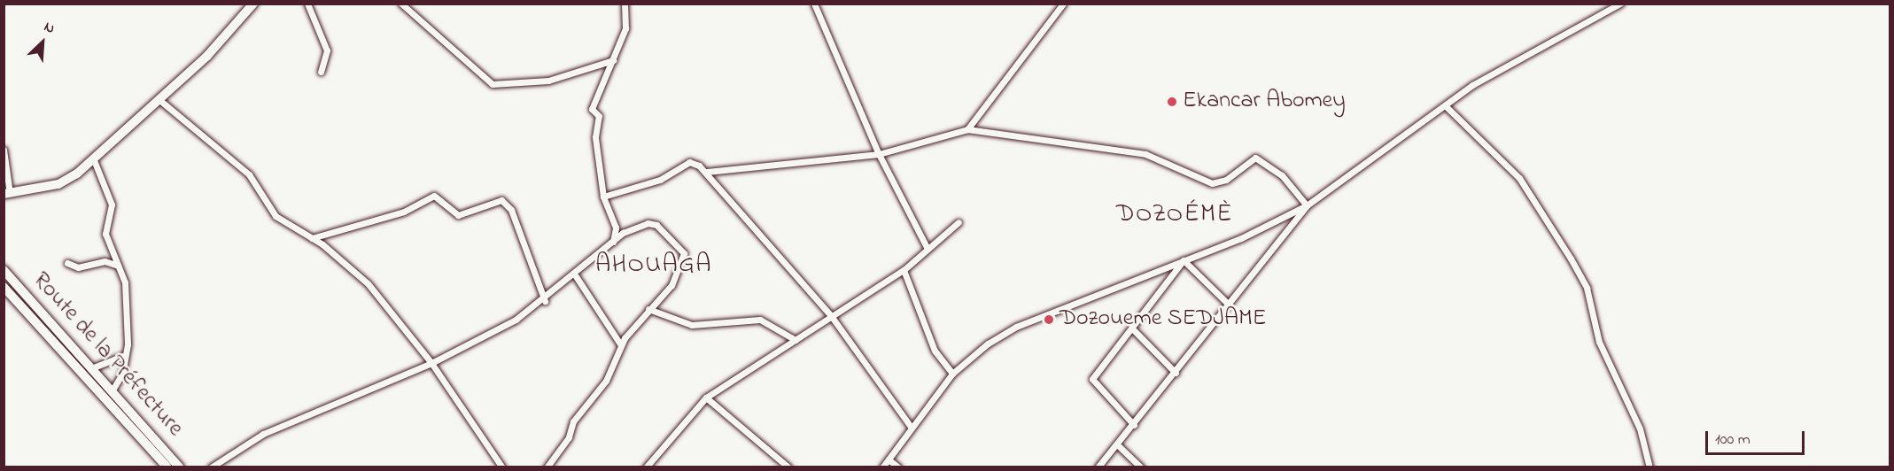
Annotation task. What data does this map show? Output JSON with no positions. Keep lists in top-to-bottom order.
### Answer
{
  "streets": {
    "street": ["Route de la Préfecture"]
  },
  "districts": ["DOZOÉMÈ", "AHOUAGA"],
  "places": ["Ekancar Abomey", "Dozoueme SEDJAME"],
  "scale_bar": "100 m",
  "north": "top right"
}
